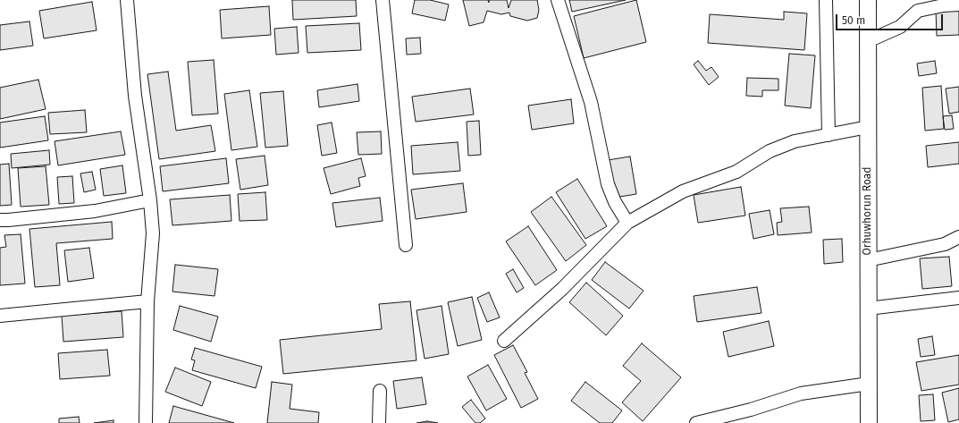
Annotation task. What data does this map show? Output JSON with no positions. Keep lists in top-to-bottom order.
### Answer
{
  "streets": {
    "street": ["Orhuwhorun Road"]
  },
  "scale_bar": "50 m"
}
